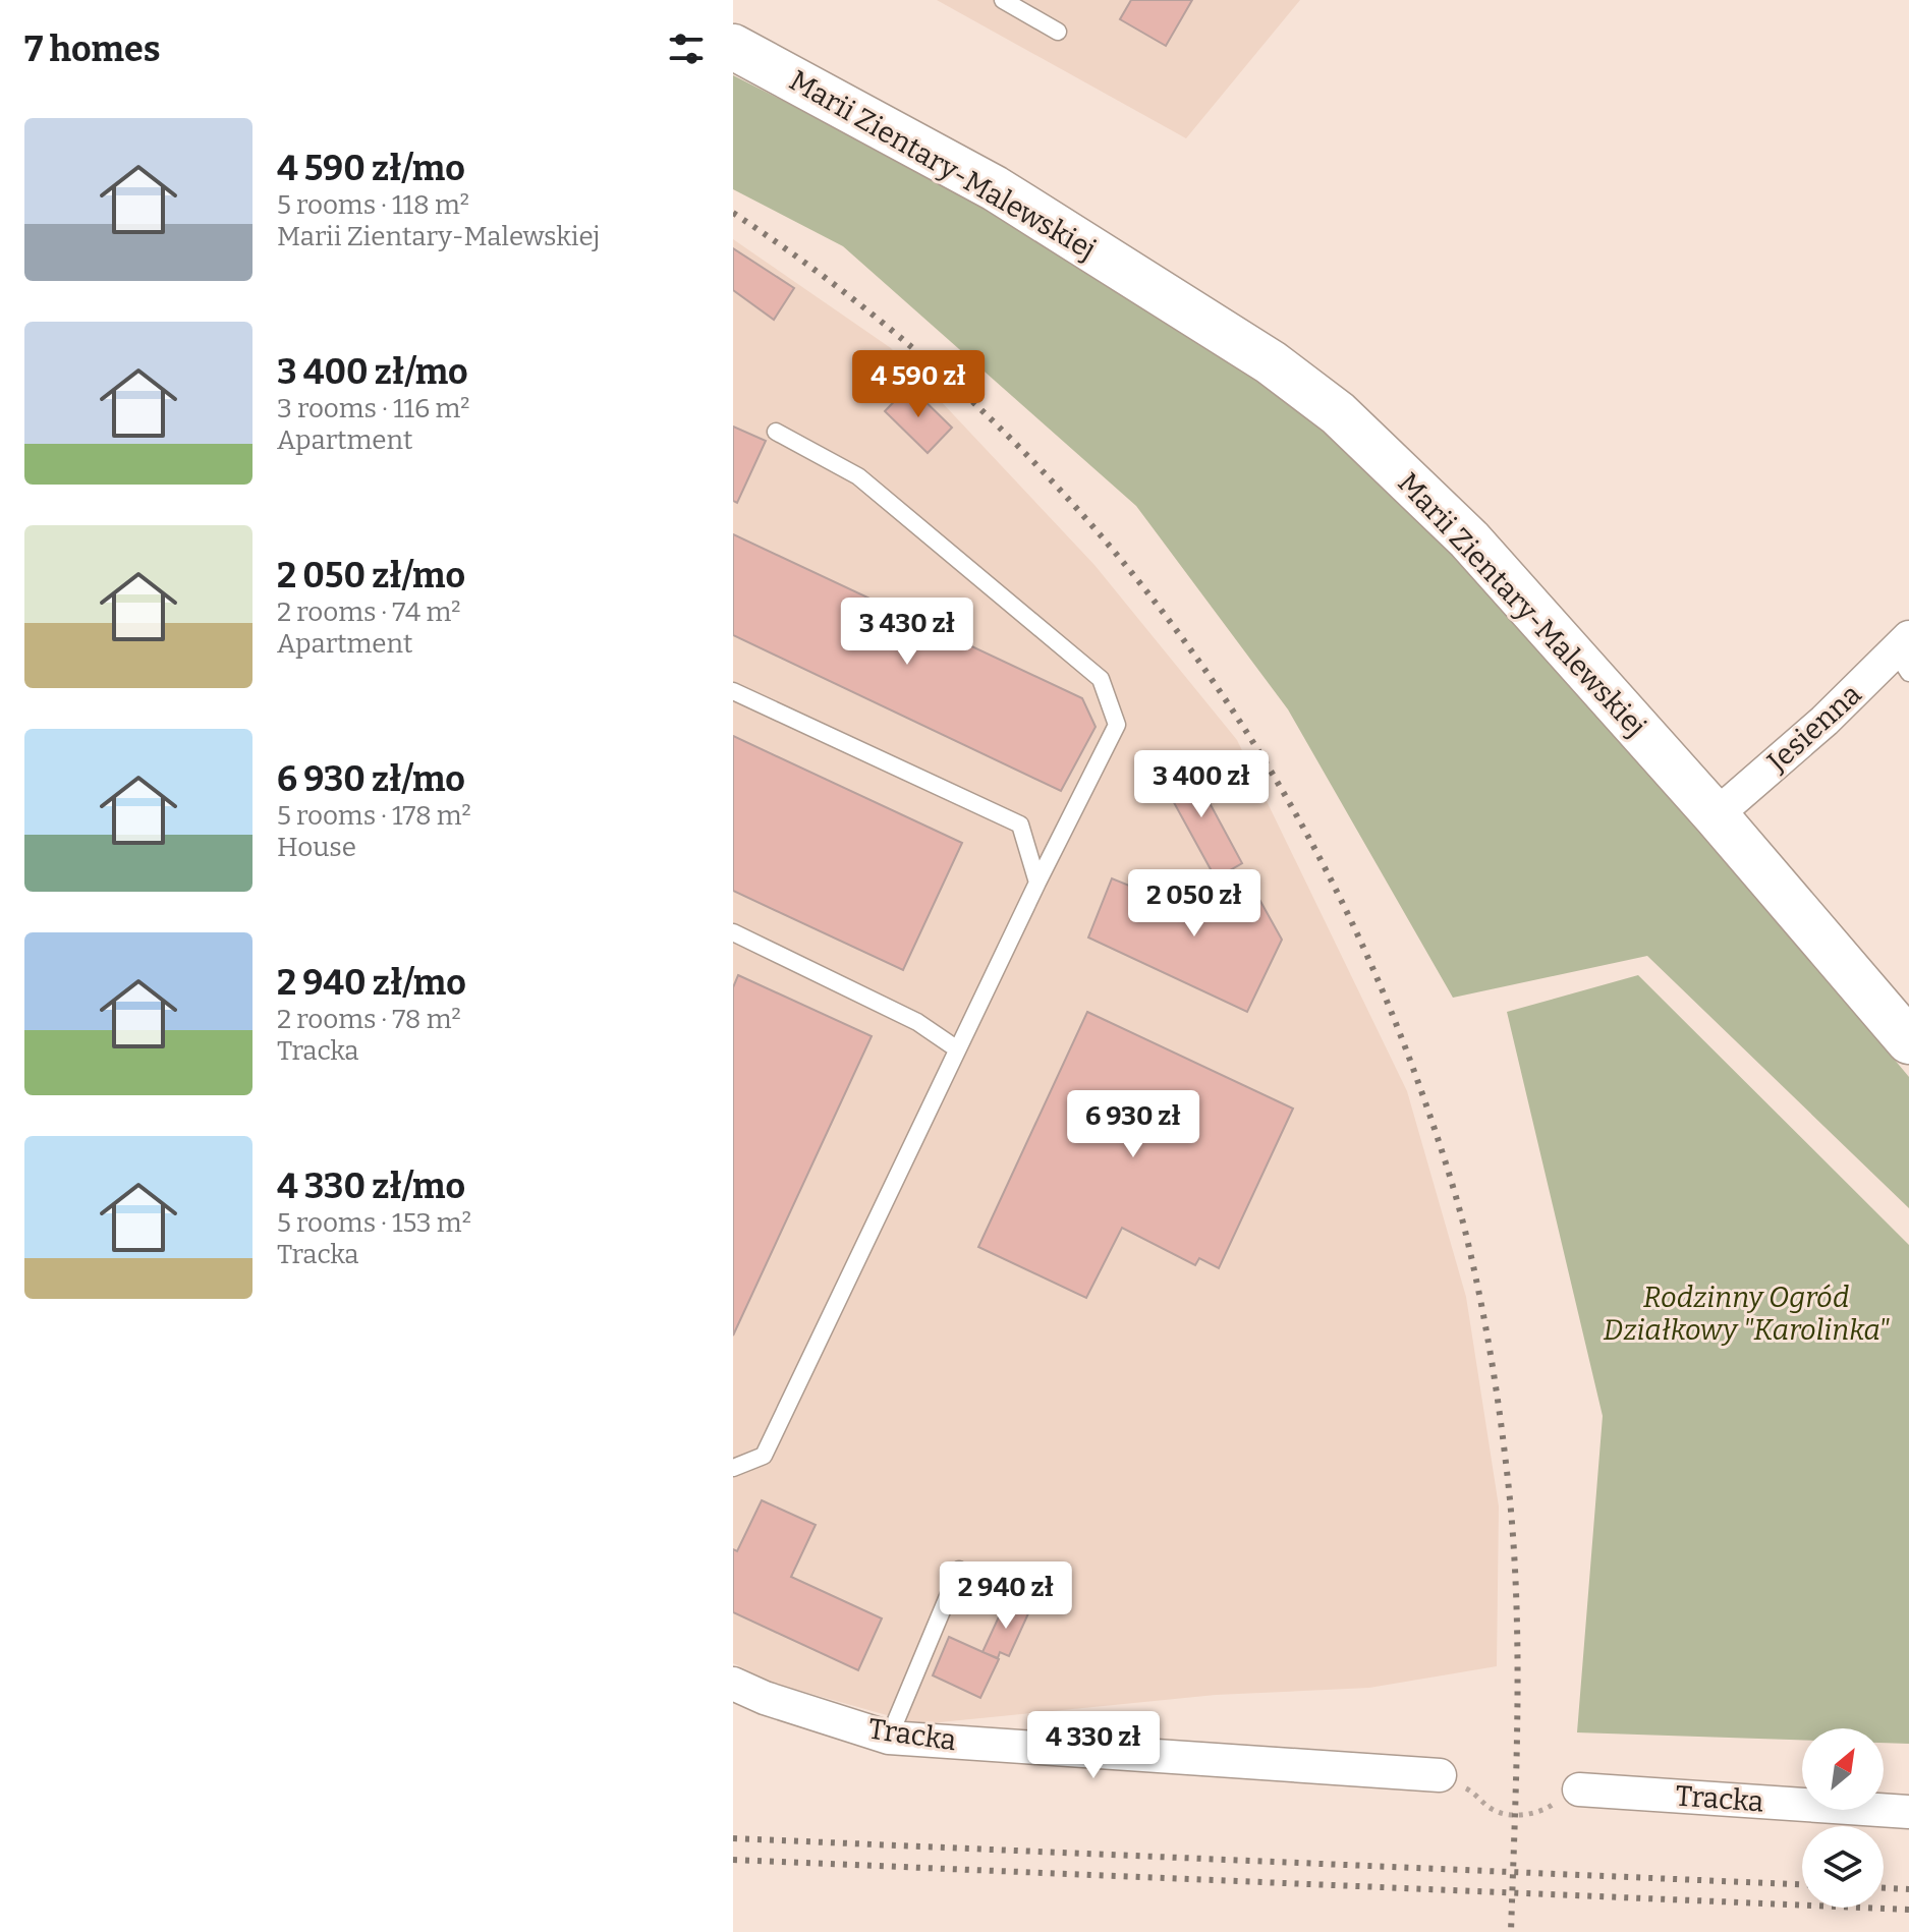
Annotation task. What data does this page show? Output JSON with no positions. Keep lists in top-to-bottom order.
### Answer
{
  "streets": {
    "street": ["Marii Zientary-Malewskiej", "Jesienna", "Tracka"]
  },
  "crossings": [
    ["Marii Zientary-Malewskiej", "Jesienna"]
  ],
  "parks": ["Rodzinny Ogród Działkowy \"Karolinka\""],
  "north": "top right",
  "page": {
    "heading": "7 homes",
    "list": [
      {
        "name": "4 590 zł/mo",
        "note": "5 rooms · 118 m² · Marii Zientary-Malewskiej"
      },
      {
        "name": "3 400 zł/mo",
        "note": "3 rooms · 116 m² · Apartment"
      },
      {
        "name": "2 050 zł/mo",
        "note": "2 rooms · 74 m² · Apartment"
      },
      {
        "name": "6 930 zł/mo",
        "note": "5 rooms · 178 m² · House"
      },
      {
        "name": "2 940 zł/mo",
        "note": "2 rooms · 78 m² · Tracka"
      },
      {
        "name": "4 330 zł/mo",
        "note": "5 rooms · 153 m² · Tracka"
      }
    ],
    "price": [
      "4 590 zł",
      "3 430 zł",
      "3 400 zł",
      "2 050 zł",
      "6 930 zł",
      "2 940 zł",
      "4 330 zł"
    ]
  }
}
